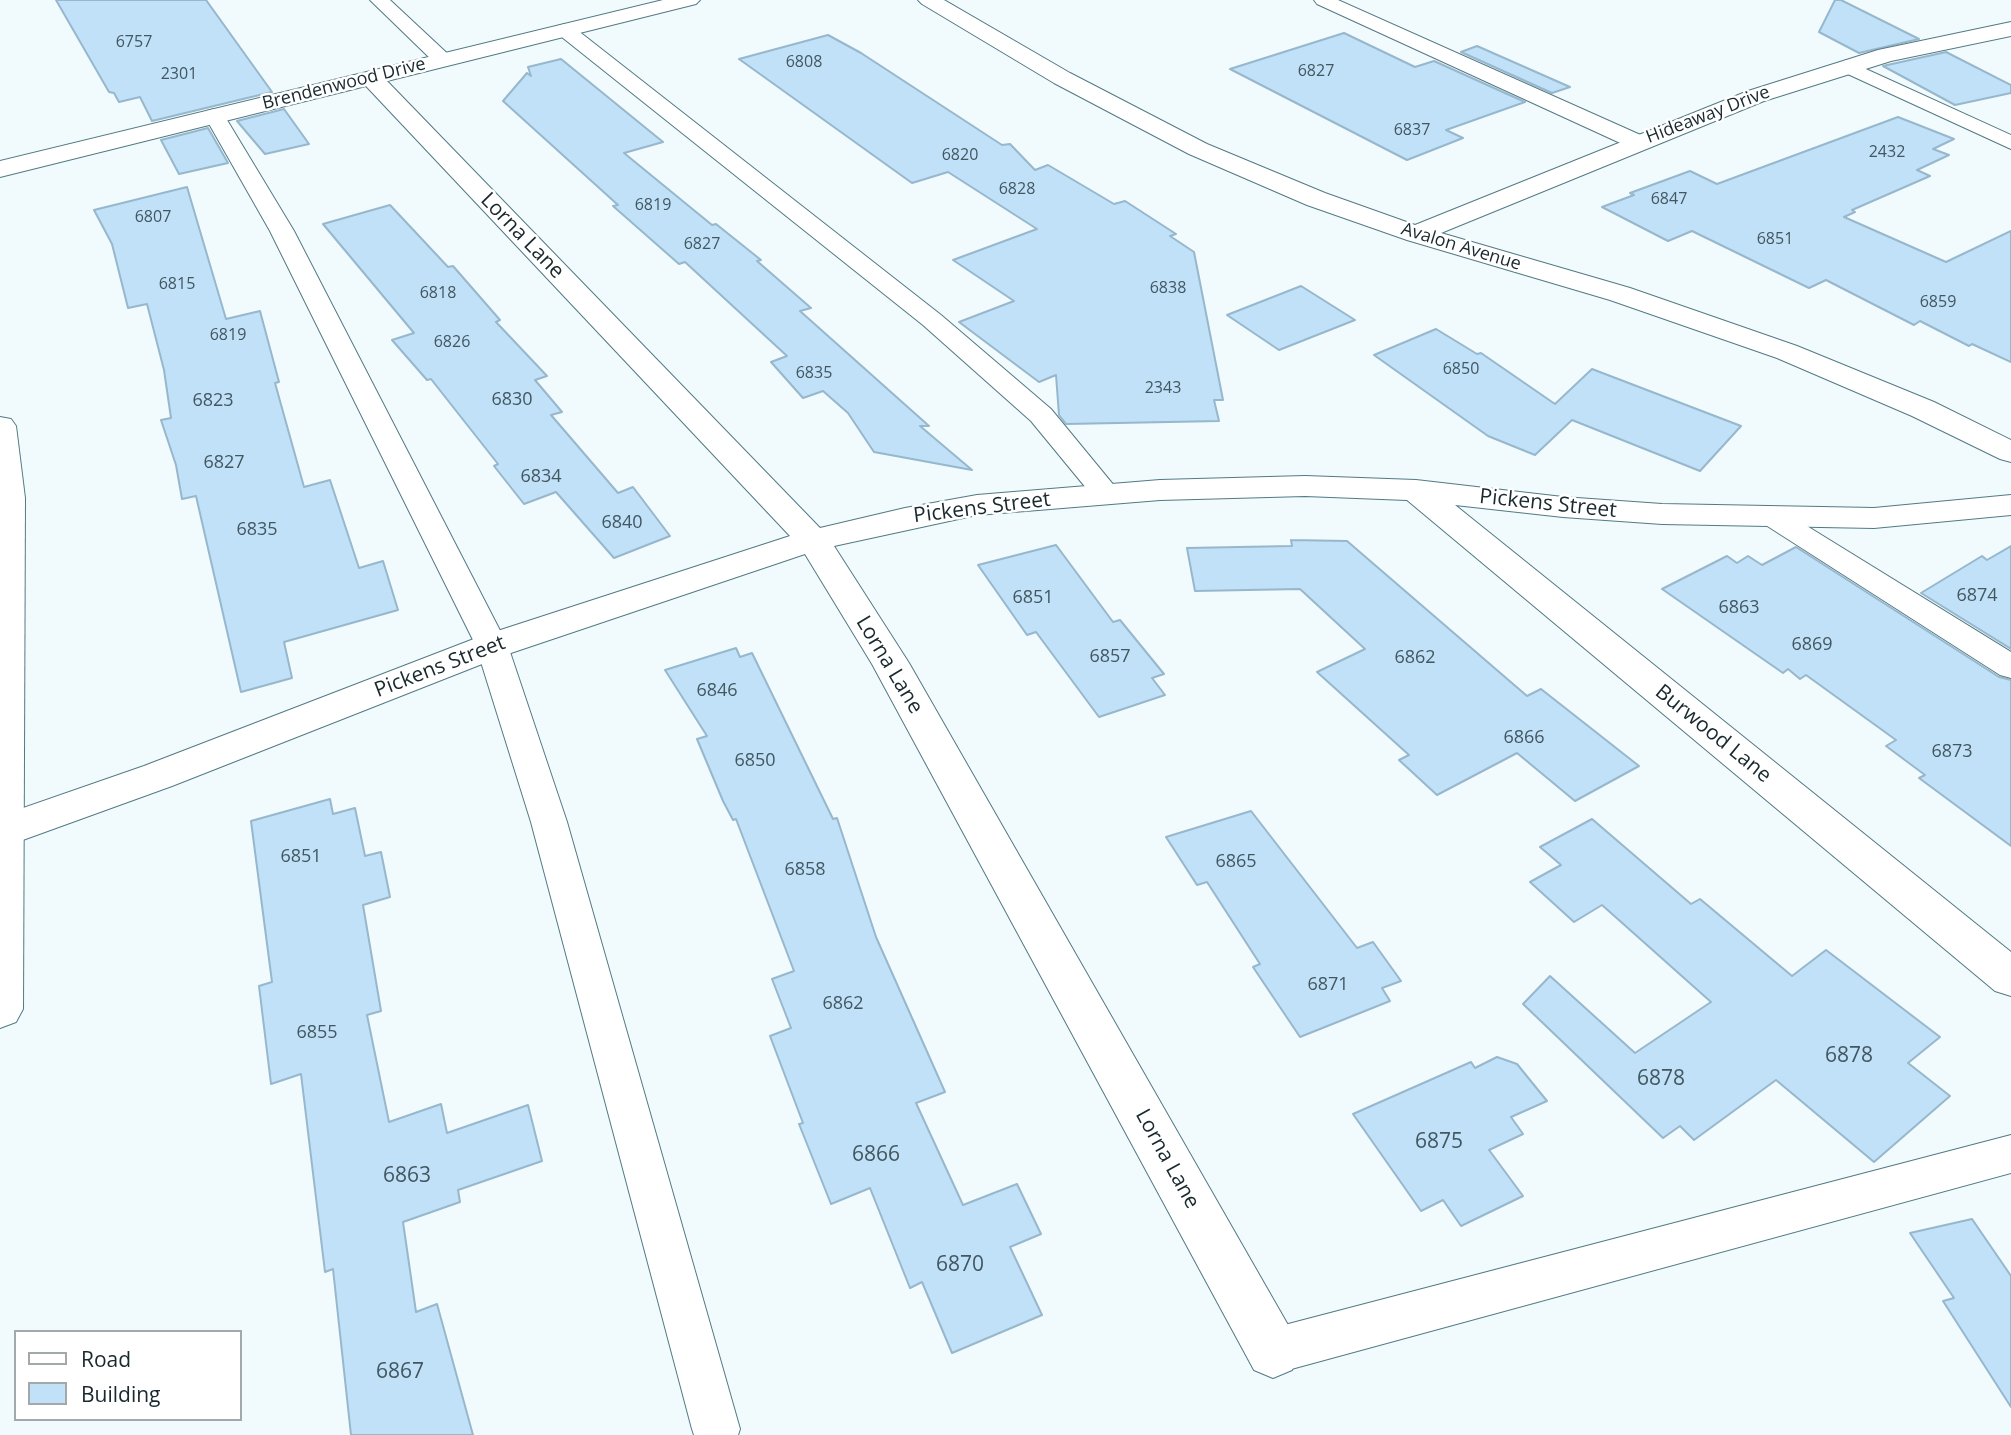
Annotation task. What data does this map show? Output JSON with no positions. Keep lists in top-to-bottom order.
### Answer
{
  "streets": {
    "street": [
      "Brendenwood Drive",
      "Hideaway Drive",
      "Lorna Lane",
      "Avalon Avenue",
      "Pickens Street",
      "Burwood Lane"
    ]
  },
  "crossings": [
    ["Brendenwood Drive", "Lorna Lane"],
    ["Hideaway Drive", "Avalon Avenue"],
    ["Lorna Lane", "Pickens Street"],
    ["Pickens Street", "Burwood Lane"]
  ],
  "house_numbers": [
    "6757",
    "6808",
    "6827",
    "2301",
    "6837",
    "2432",
    "6820",
    "6828",
    "6847",
    "6819",
    "6807",
    "6851",
    "6827",
    "6815",
    "6838",
    "6818",
    "6859",
    "6819",
    "6826",
    "6850",
    "6835",
    "2343",
    "6830",
    "6823",
    "6827",
    "6834",
    "6840",
    "6835",
    "6874",
    "6851",
    "6863",
    "6869",
    "6857",
    "6862",
    "6846",
    "6866",
    "6873",
    "6850",
    "6851",
    "6865",
    "6858",
    "6871",
    "6862",
    "6855",
    "6878",
    "6878",
    "6875",
    "6866",
    "6863",
    "6870",
    "6867"
  ],
  "legend": ["Road", "Building"]
}
